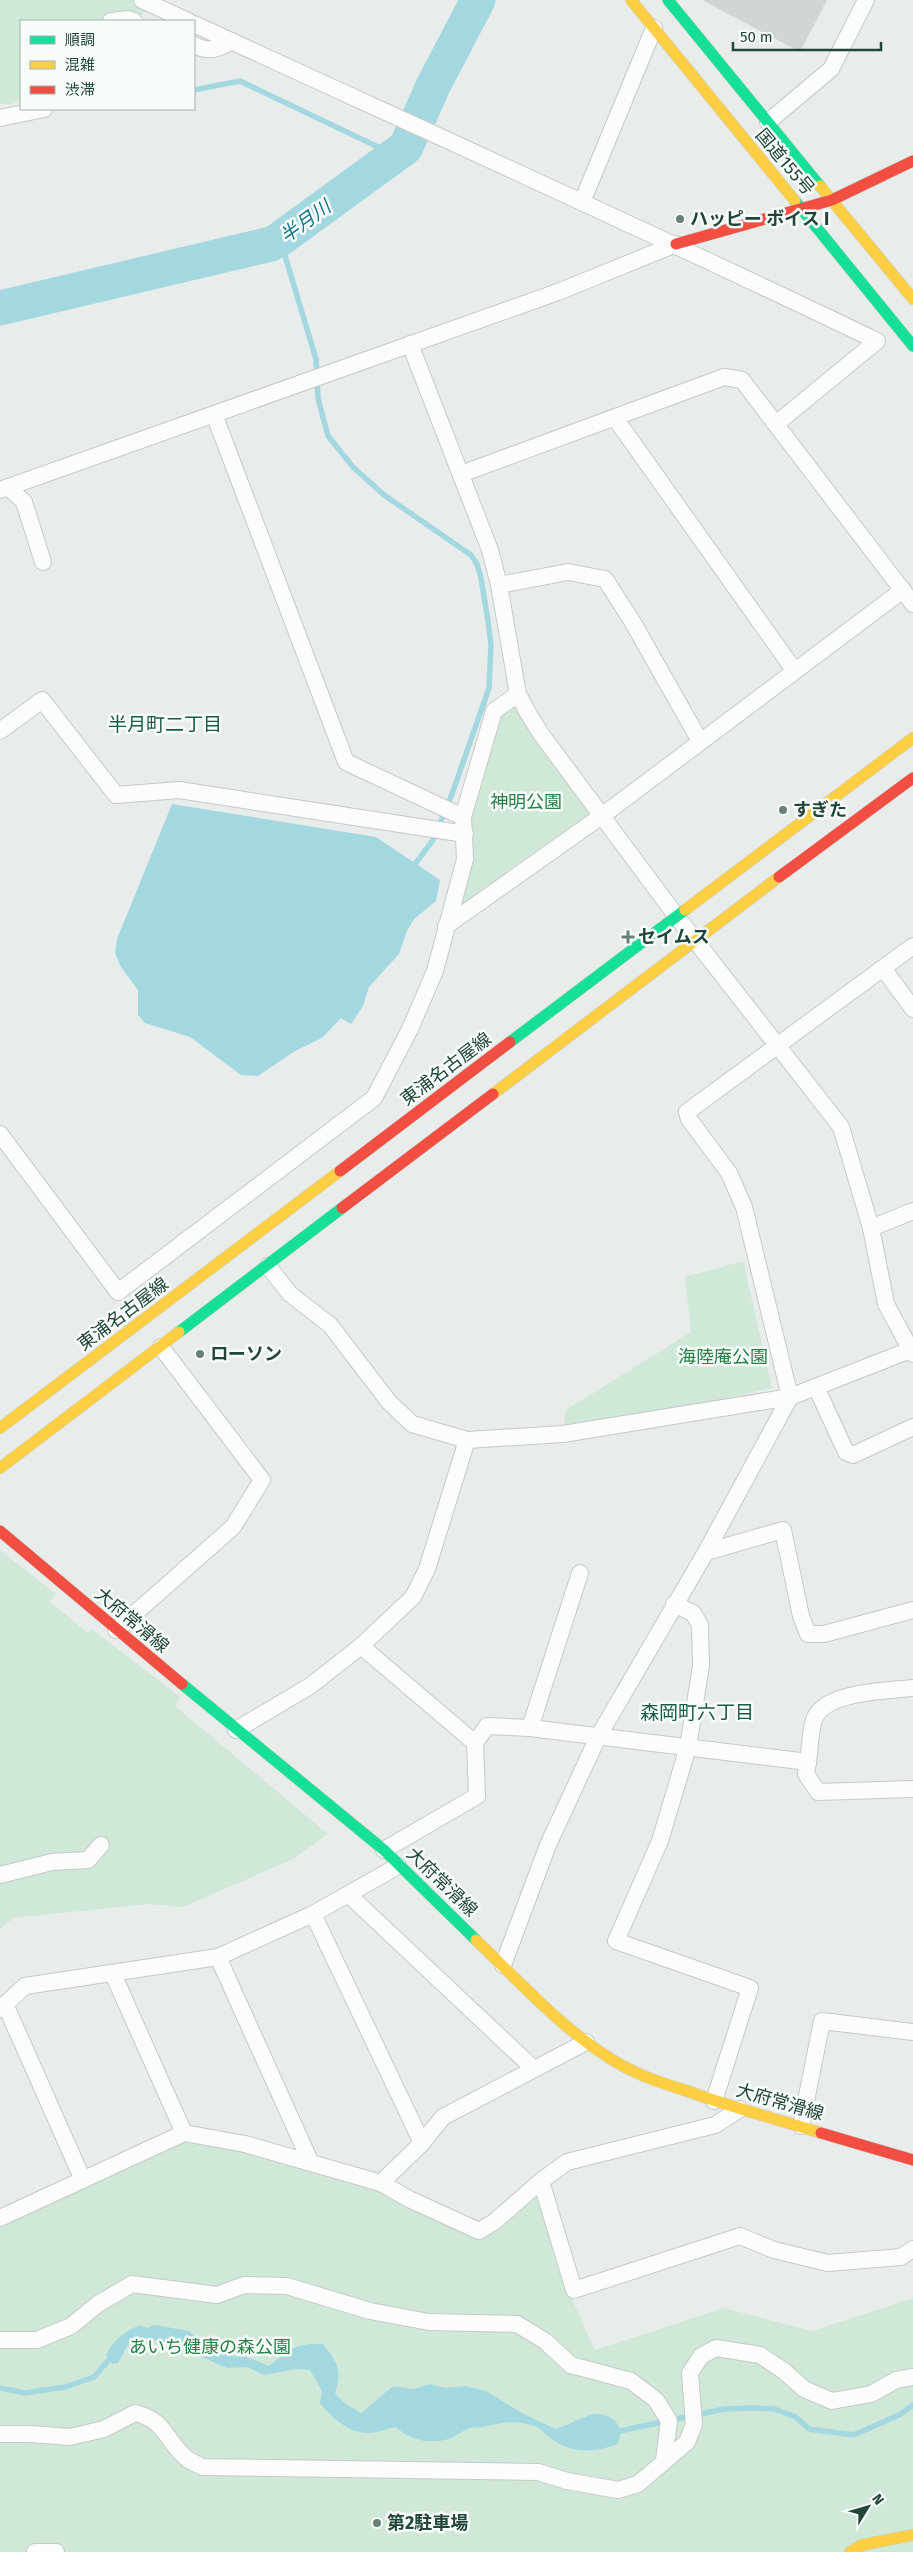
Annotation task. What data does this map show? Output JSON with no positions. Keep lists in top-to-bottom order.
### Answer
{
  "streets": {
    "main road": ["国道155号", "東浦名古屋線", "大府常滑線"]
  },
  "districts": ["半月町二丁目", "森岡町六丁目"],
  "water": ["半月川"],
  "parks": ["神明公園", "海陸庵公園", "あいち健康の森公園"],
  "places": {
    "other": [
      "ハッピー ボイス I",
      "すぎた",
      "ローソン",
      "第2駐車場"
    ],
    "health": ["セイムス"]
  },
  "legend": ["順調", "混雑", "渋滞"],
  "scale_bar": "50 m",
  "north": "top right"
}
